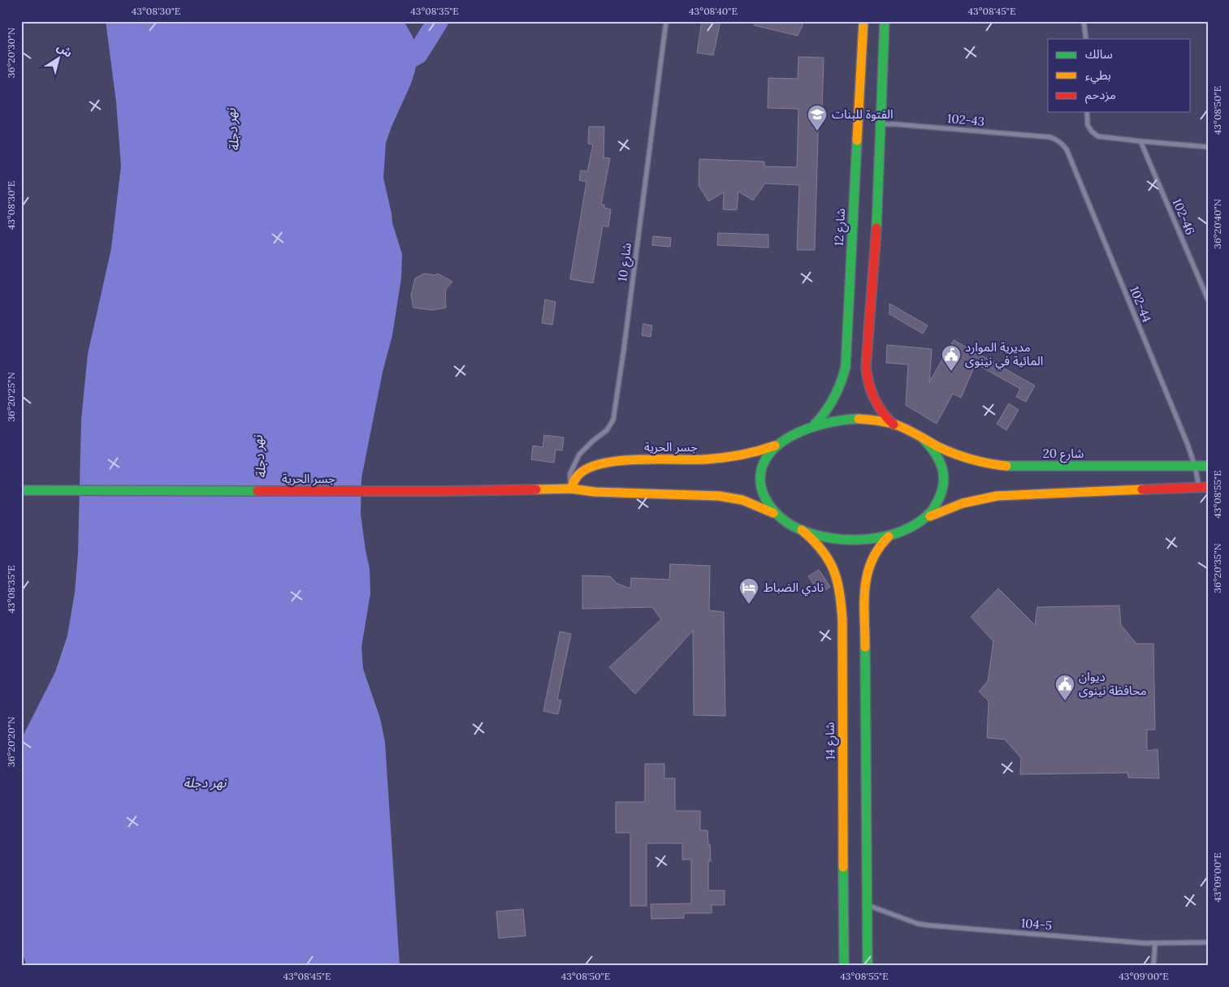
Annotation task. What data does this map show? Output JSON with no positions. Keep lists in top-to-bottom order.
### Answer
{
  "streets": {
    "main road": [
      "شارع 12",
      "جسر الحرية",
      "شارع 20",
      "شارع 14"
    ],
    "street": [
      "102-43",
      "102-46",
      "شارع 10",
      "102-44",
      "104-5"
    ]
  },
  "crossings": [
    ["102-43", "102-44"],
    ["شارع 10", "جسر الحرية"],
    ["102-44", "شارع 20"]
  ],
  "water": ["نهر دجلة"],
  "places": {
    "school or university": ["الفتوة للبنات"],
    "public building": ["مديرية الموارد المائية في نينوى", "ديوان محافظة نينوى"],
    "hotel": ["نادي الضباط"]
  },
  "legend": ["سالك", "بطيء", "مزدحم"],
  "north": "top right",
  "coordinates": [
    "43°08'30\"E",
    "43°08'35\"E",
    "43°08'40\"E",
    "43°08'45\"E",
    "36°20'30\"N",
    "43°08'50\"E",
    "36°20'40\"N",
    "36°20'25\"N",
    "43°08'55\"E",
    "36°20'35\"N",
    "36°20'20\"N",
    "43°09'00\"E"
  ]
}
